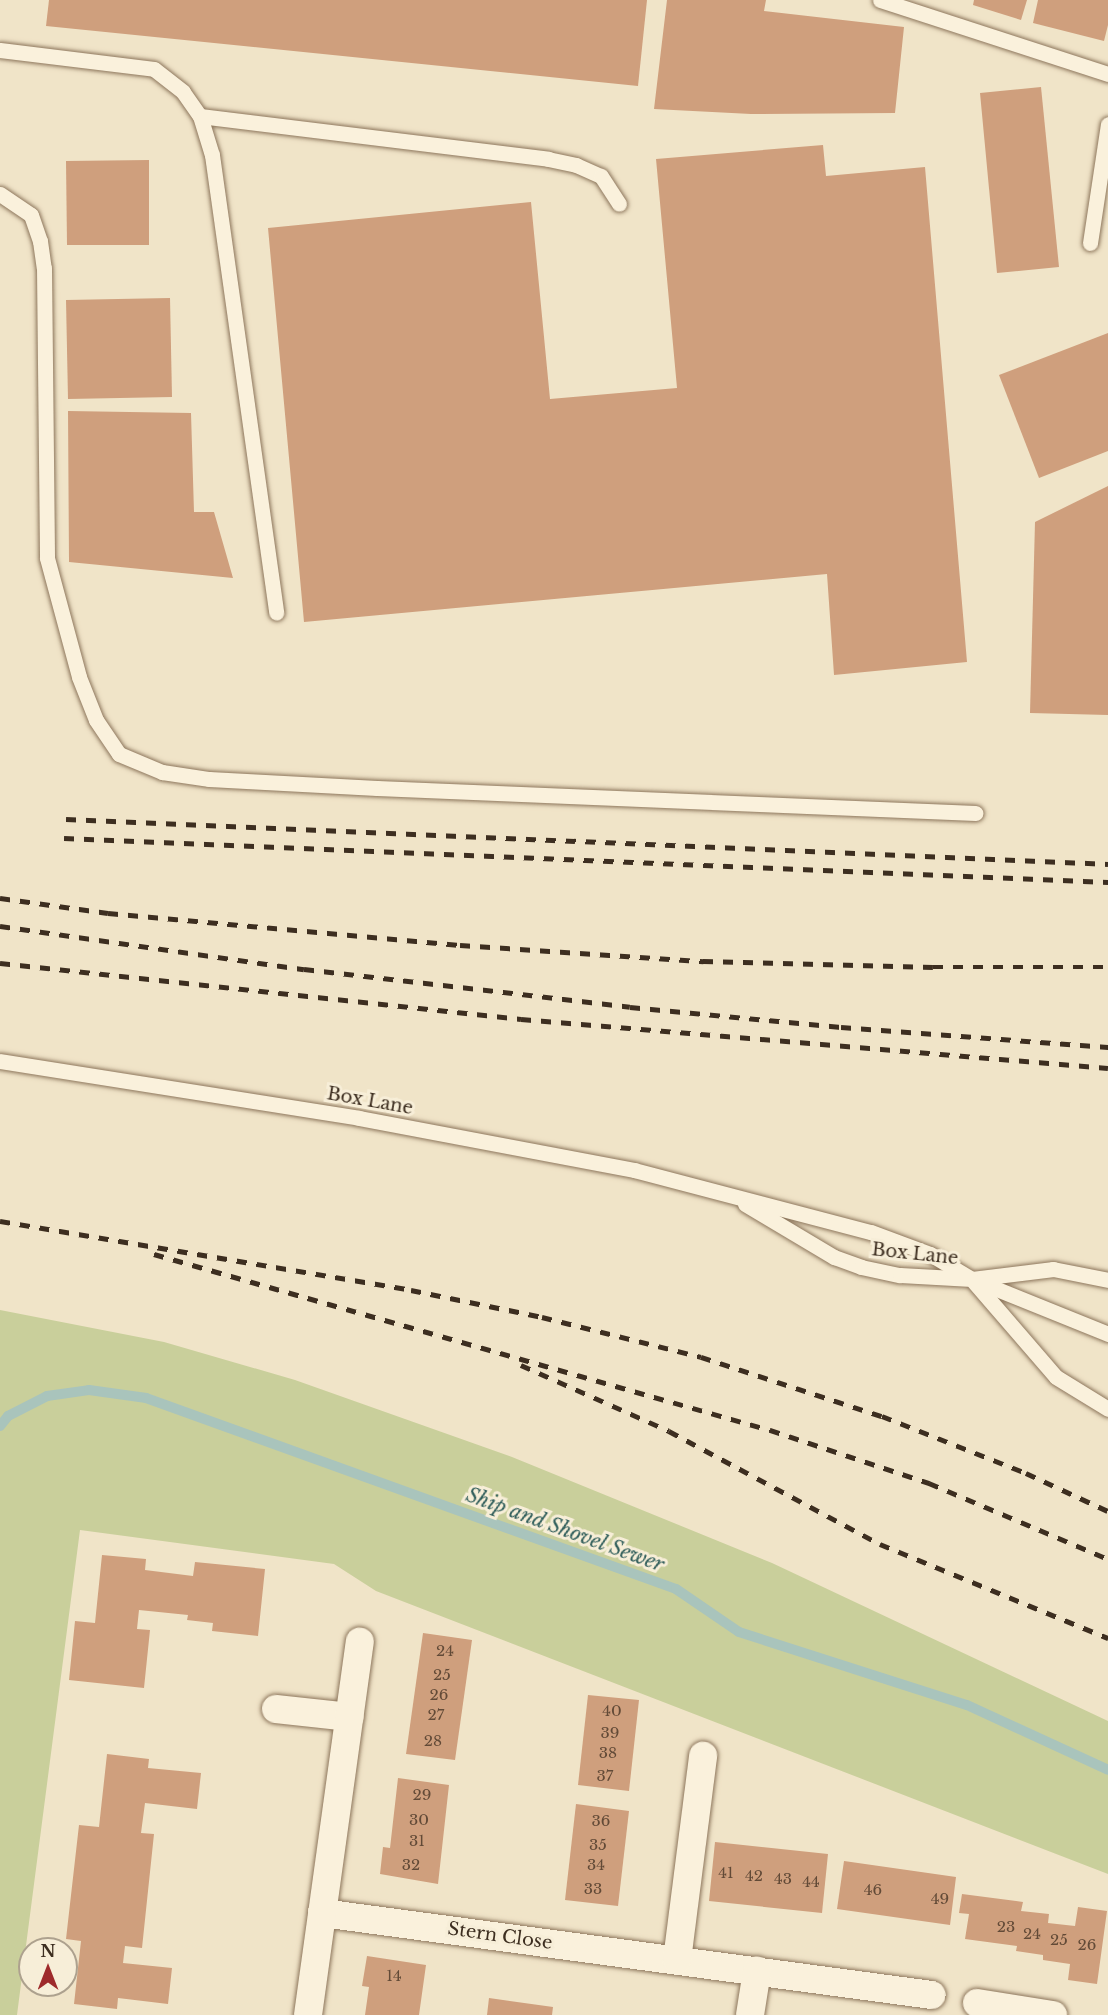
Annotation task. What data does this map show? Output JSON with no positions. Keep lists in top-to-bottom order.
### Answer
{
  "streets": {
    "street": ["Stern Close"],
    "lane": ["Box Lane"]
  },
  "water": ["Ship and Shovel Sewer"],
  "house_numbers": [
    "24",
    "25",
    "26",
    "40",
    "27",
    "39",
    "28",
    "38",
    "37",
    "29",
    "30",
    "36",
    "31",
    "35",
    "32",
    "34",
    "41",
    "42",
    "43",
    "44",
    "33",
    "46",
    "49",
    "23",
    "24",
    "25",
    "26",
    "14"
  ],
  "north": "top"
}
